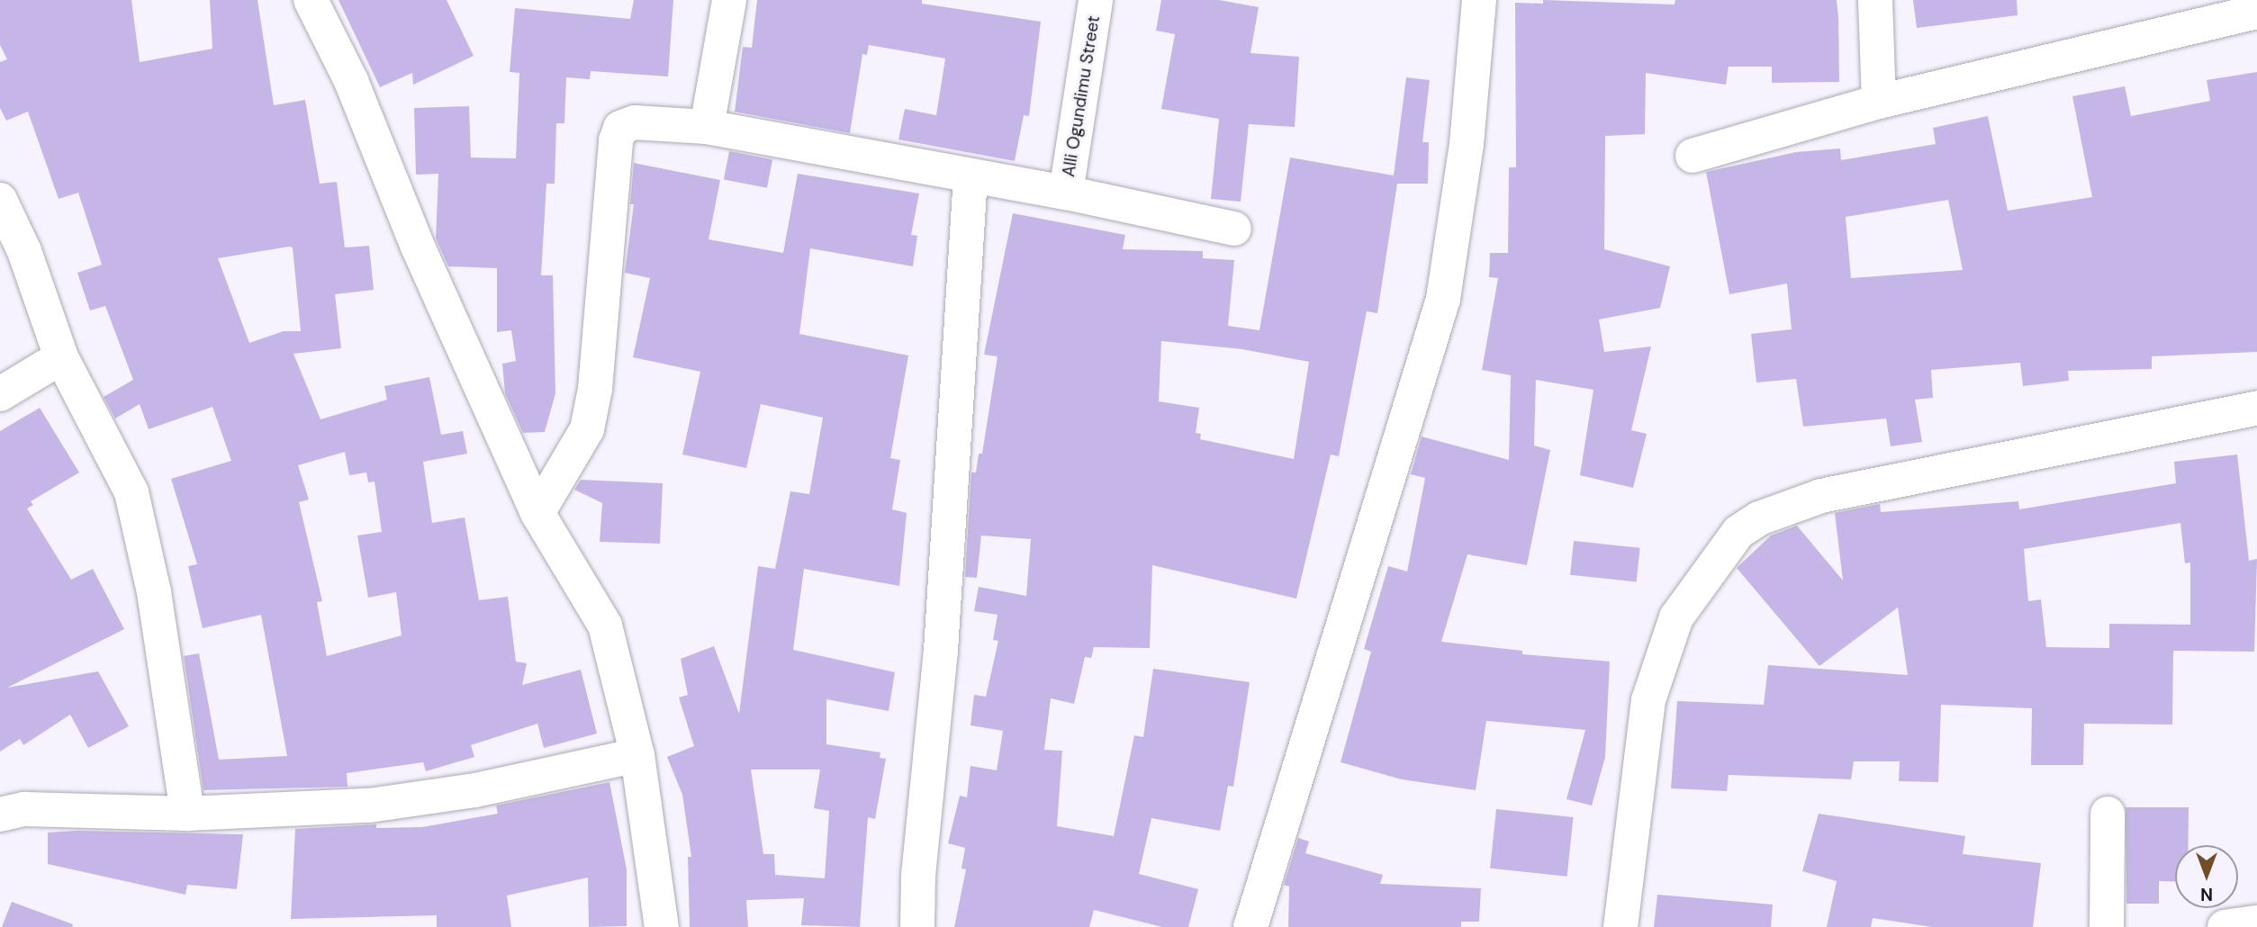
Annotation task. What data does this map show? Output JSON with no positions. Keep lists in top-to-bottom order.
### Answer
{
  "streets": {
    "street": ["Alli Ogundimu Street"]
  },
  "north": "bottom"
}
